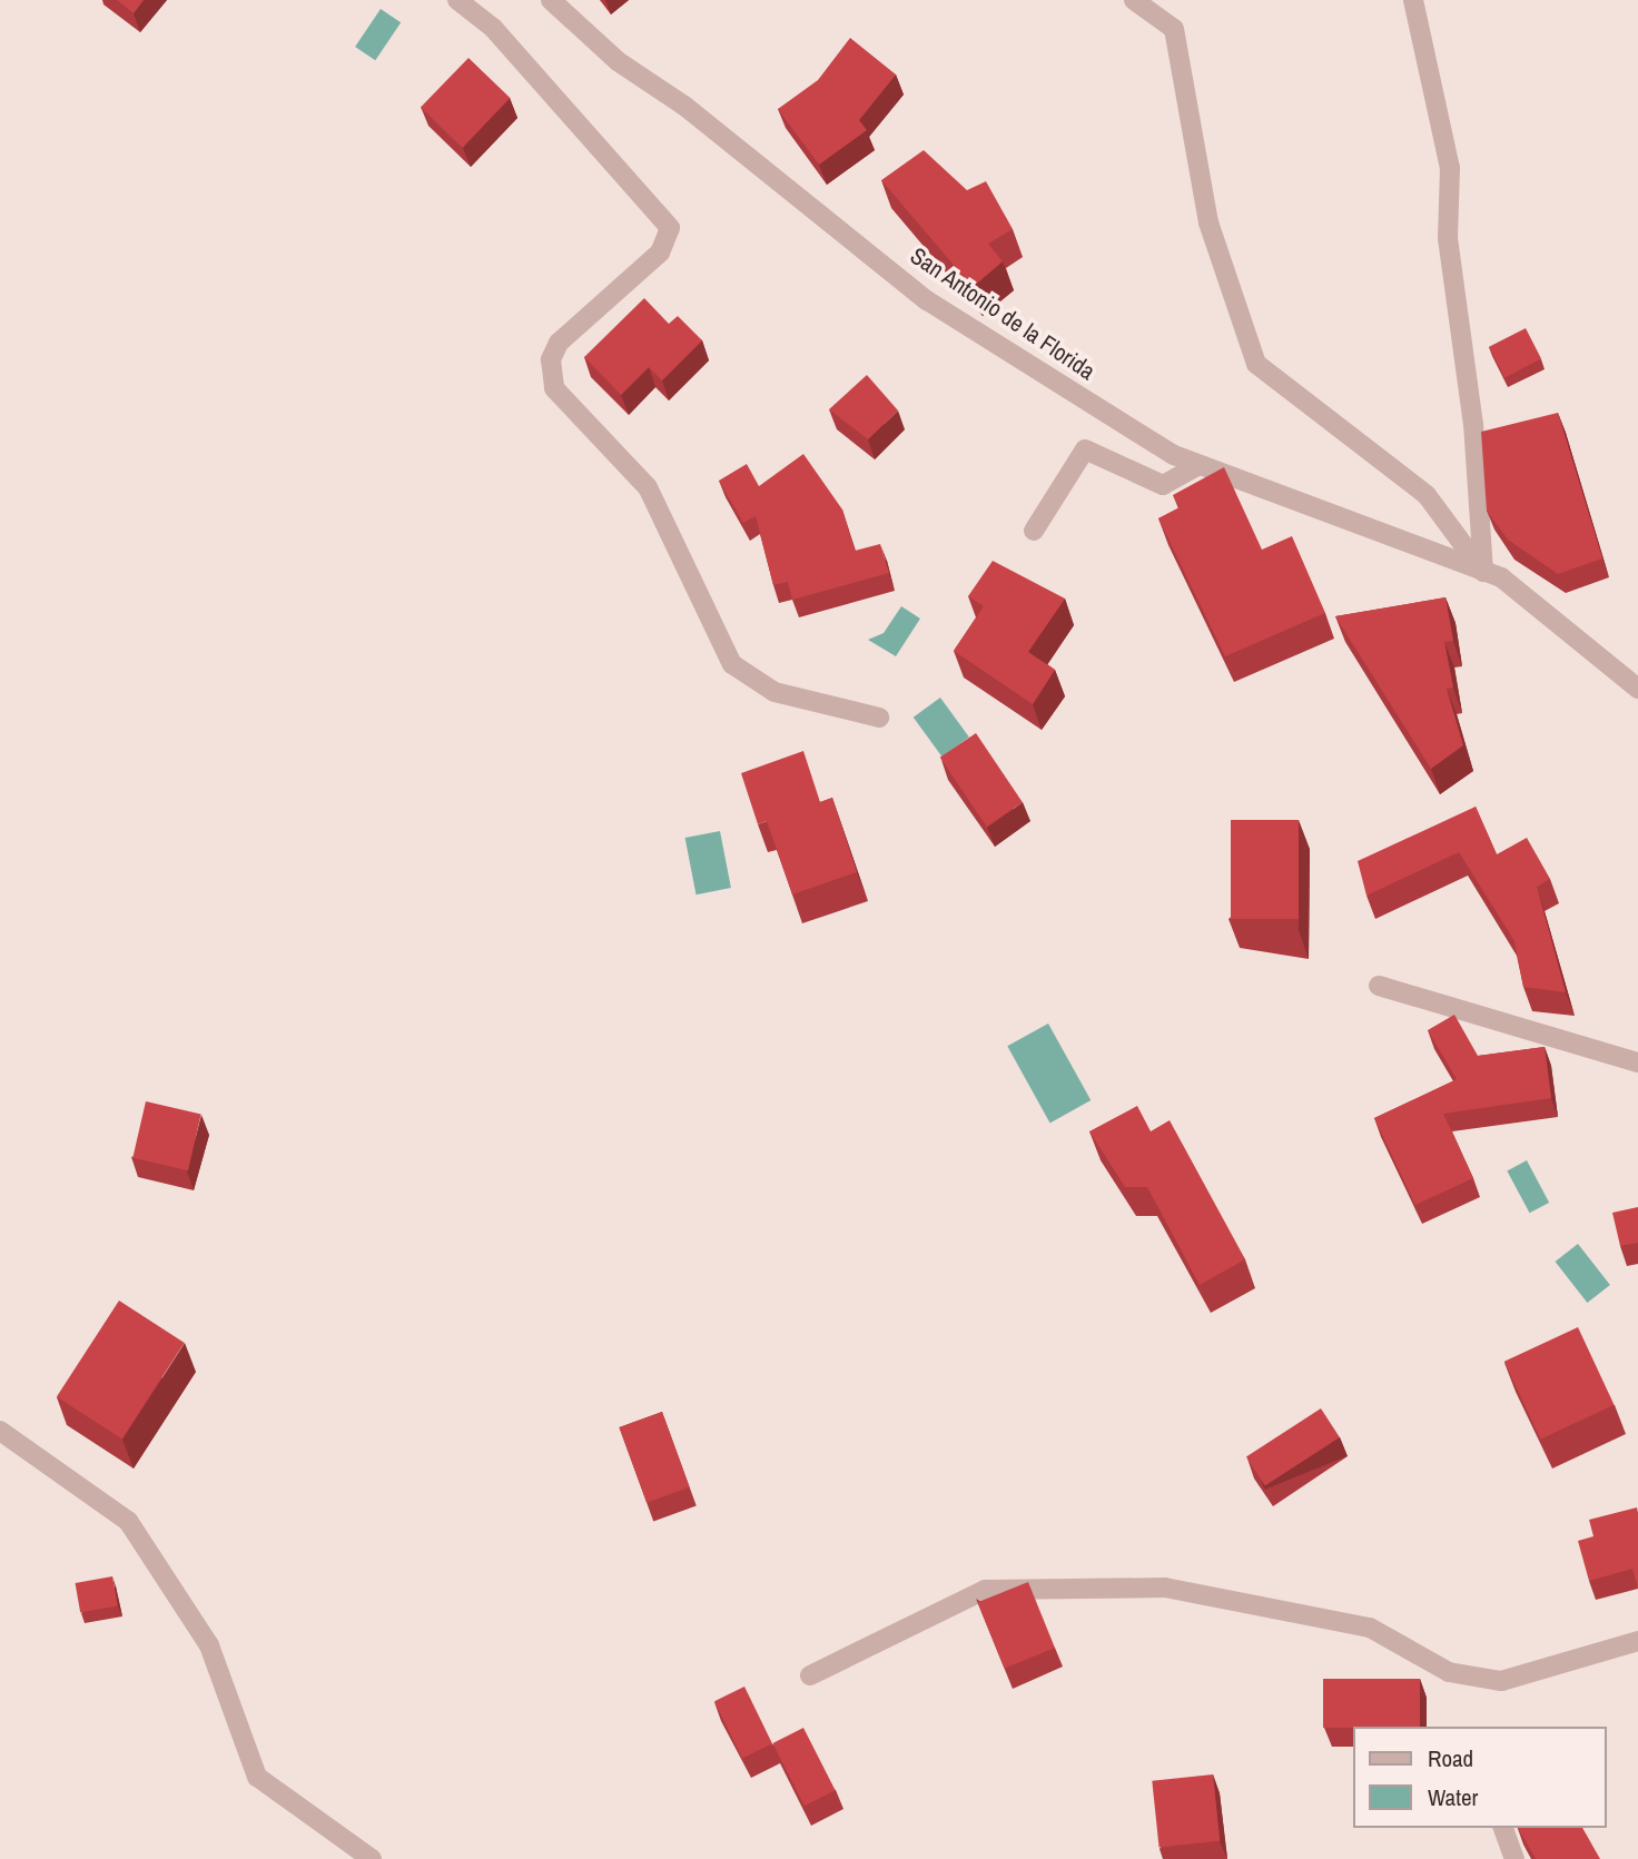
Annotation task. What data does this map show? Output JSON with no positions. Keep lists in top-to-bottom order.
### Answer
{
  "streets": {
    "street": ["San Antonio de la Florida"]
  },
  "legend": ["Road", "Water"]
}
